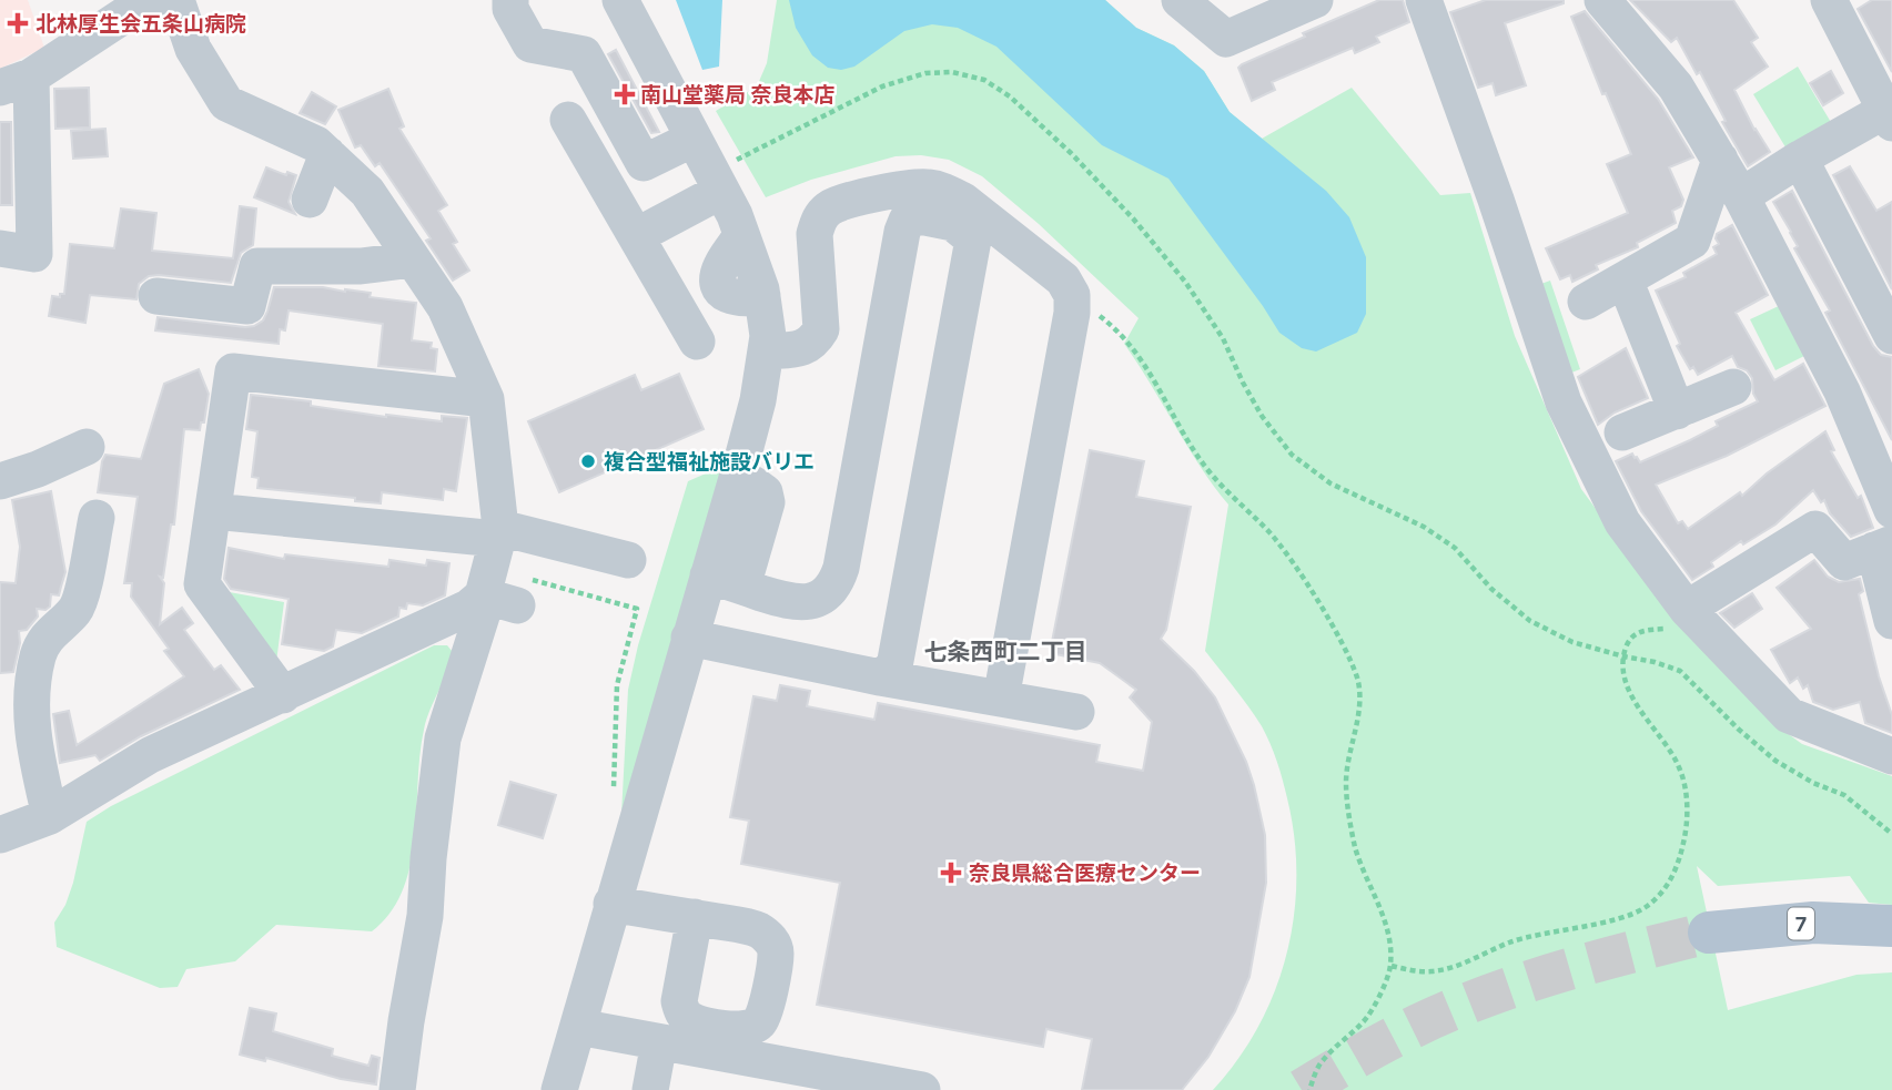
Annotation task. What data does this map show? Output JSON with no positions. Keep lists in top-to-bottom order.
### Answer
{
  "streets": {
    "main road": ["7"]
  },
  "districts": ["七条西町二丁目"],
  "places": {
    "health": ["北林厚生会五条山病院", "南山堂薬局 奈良本店", "奈良県総合医療センター"],
    "other": ["複合型福祉施設バリエ"]
  }
}
